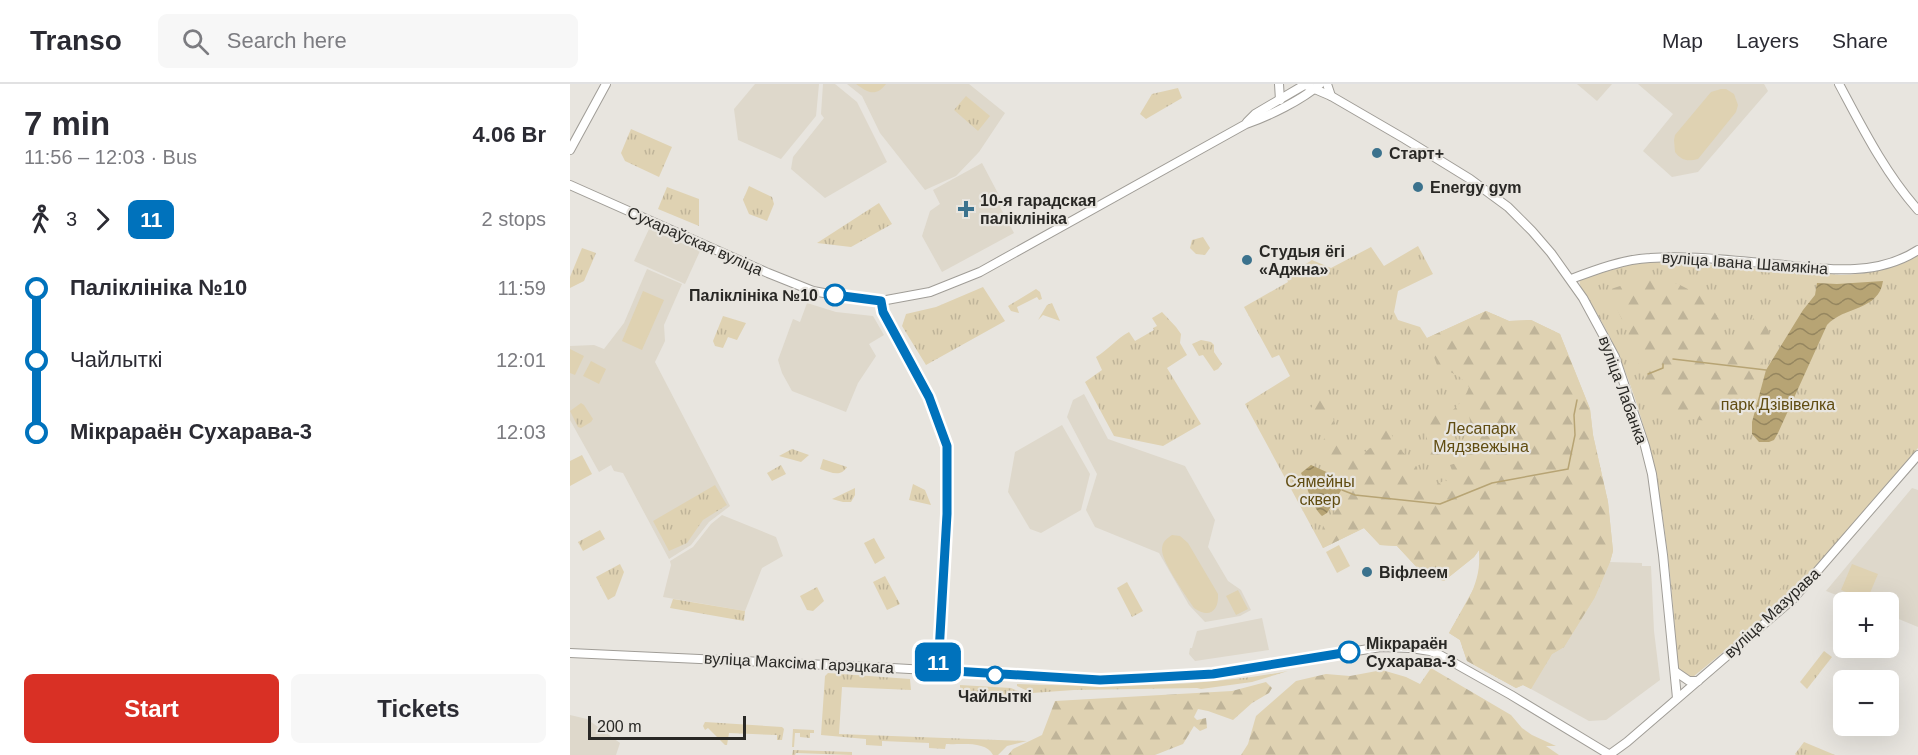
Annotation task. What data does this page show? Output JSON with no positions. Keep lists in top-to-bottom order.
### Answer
{
  "streets": {
    "main road": [
      "Сухараўская вуліца",
      "вуліца Івана Шамякіна",
      "вуліца Лабанка",
      "вуліца Мазурава",
      "вуліца Максіма Гарэцкага"
    ]
  },
  "crossings": [
    ["Сухараўская вуліца", "вуліца Лабанка"],
    ["вуліца Івана Шамякіна", "вуліца Лабанка"],
    ["вуліца Лабанка", "вуліца Мазурава"],
    ["вуліца Мазурава", "вуліца Максіма Гарэцкага"]
  ],
  "parks": ["парк Дзівівелка", "Лесапарк Мядзвежына", "Сямейны сквер"],
  "places": {
    "other": [
      "Старт+",
      "Energy gym",
      "Студыя ёгі «Аджна»",
      "Паліклініка №10",
      "Віфлеем",
      "Мікрараён Сухарава-3",
      "Чайлыткі"
    ],
    "health": ["10-я гарадская паліклініка"]
  },
  "lines": ["bus line 11"],
  "scale_bar": "200 m",
  "page": {
    "header": "Transo",
    "search": "Search here",
    "nav": ["Map", "Layers", "Share"],
    "heading": ["7 min", "11:56 – 12:03 · Bus", "4.06 Br"],
    "on_map": "11",
    "legs": ["3", "11", "2 stops"],
    "list": [
      {
        "name": "Паліклініка №10",
        "value": "11:59"
      },
      {
        "name": "Чайлыткі",
        "value": "12:01"
      },
      {
        "name": "Мікрараён Сухарава-3",
        "value": "12:03"
      }
    ],
    "map_buttons": ["+", "−"],
    "buttons": ["Start", "Tickets"],
    "scale": "200 m"
  }
}
